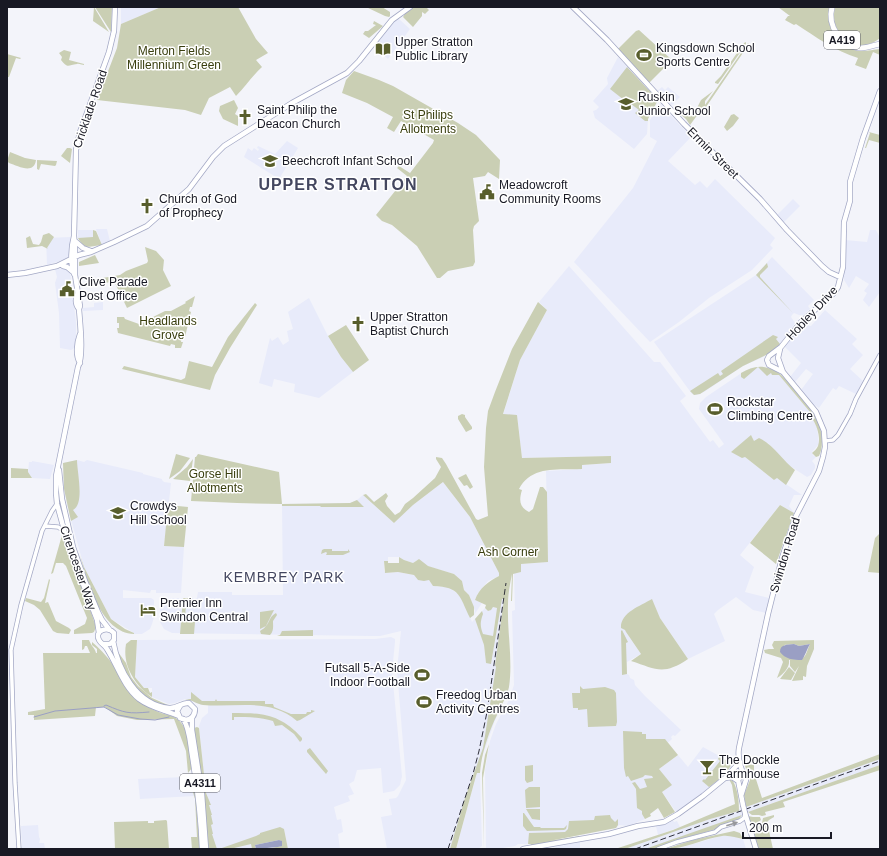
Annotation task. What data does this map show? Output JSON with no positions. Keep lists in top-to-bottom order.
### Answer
{
  "streets": {
    "highway": ["A419"],
    "main road": [
      "Cricklade Road",
      "Ermin Street",
      "Hobley Drive",
      "Swindon Road",
      "Cirencester Way",
      "A4311"
    ]
  },
  "crossings": [
    ["Cricklade Road", "Cirencester Way"],
    ["Ermin Street", "Hobley Drive"],
    ["Cirencester Way", "A4311"]
  ],
  "districts": ["UPPER STRATTON", "KEMBREY PARK"],
  "parks": [
    "Merton Fields Millennium Green",
    "St Philips Allotments",
    "Headlands Grove",
    "Gorse Hill Allotments",
    "Ash Corner"
  ],
  "places": {
    "library": ["Upper Stratton Public Library"],
    "sports": [
      "Kingsdown School Sports Centre",
      "Rockstar Climbing Centre",
      "Futsall 5-A-Side Indoor Football",
      "Freedog Urban Activity Centres"
    ],
    "school or university": ["Ruskin Junior School", "Beechcroft Infant School", "Crowdys Hill School"],
    "church": ["Saint Philip the Deacon Church", "Church of God of Prophecy", "Upper Stratton Baptist Church"],
    "public building": ["Meadowcroft Community Rooms", "Clive Parade Post Office"],
    "hotel": ["Premier Inn Swindon Central"],
    "bar": ["The Dockle Farmhouse"]
  },
  "scale_bar": "200 m"
}
